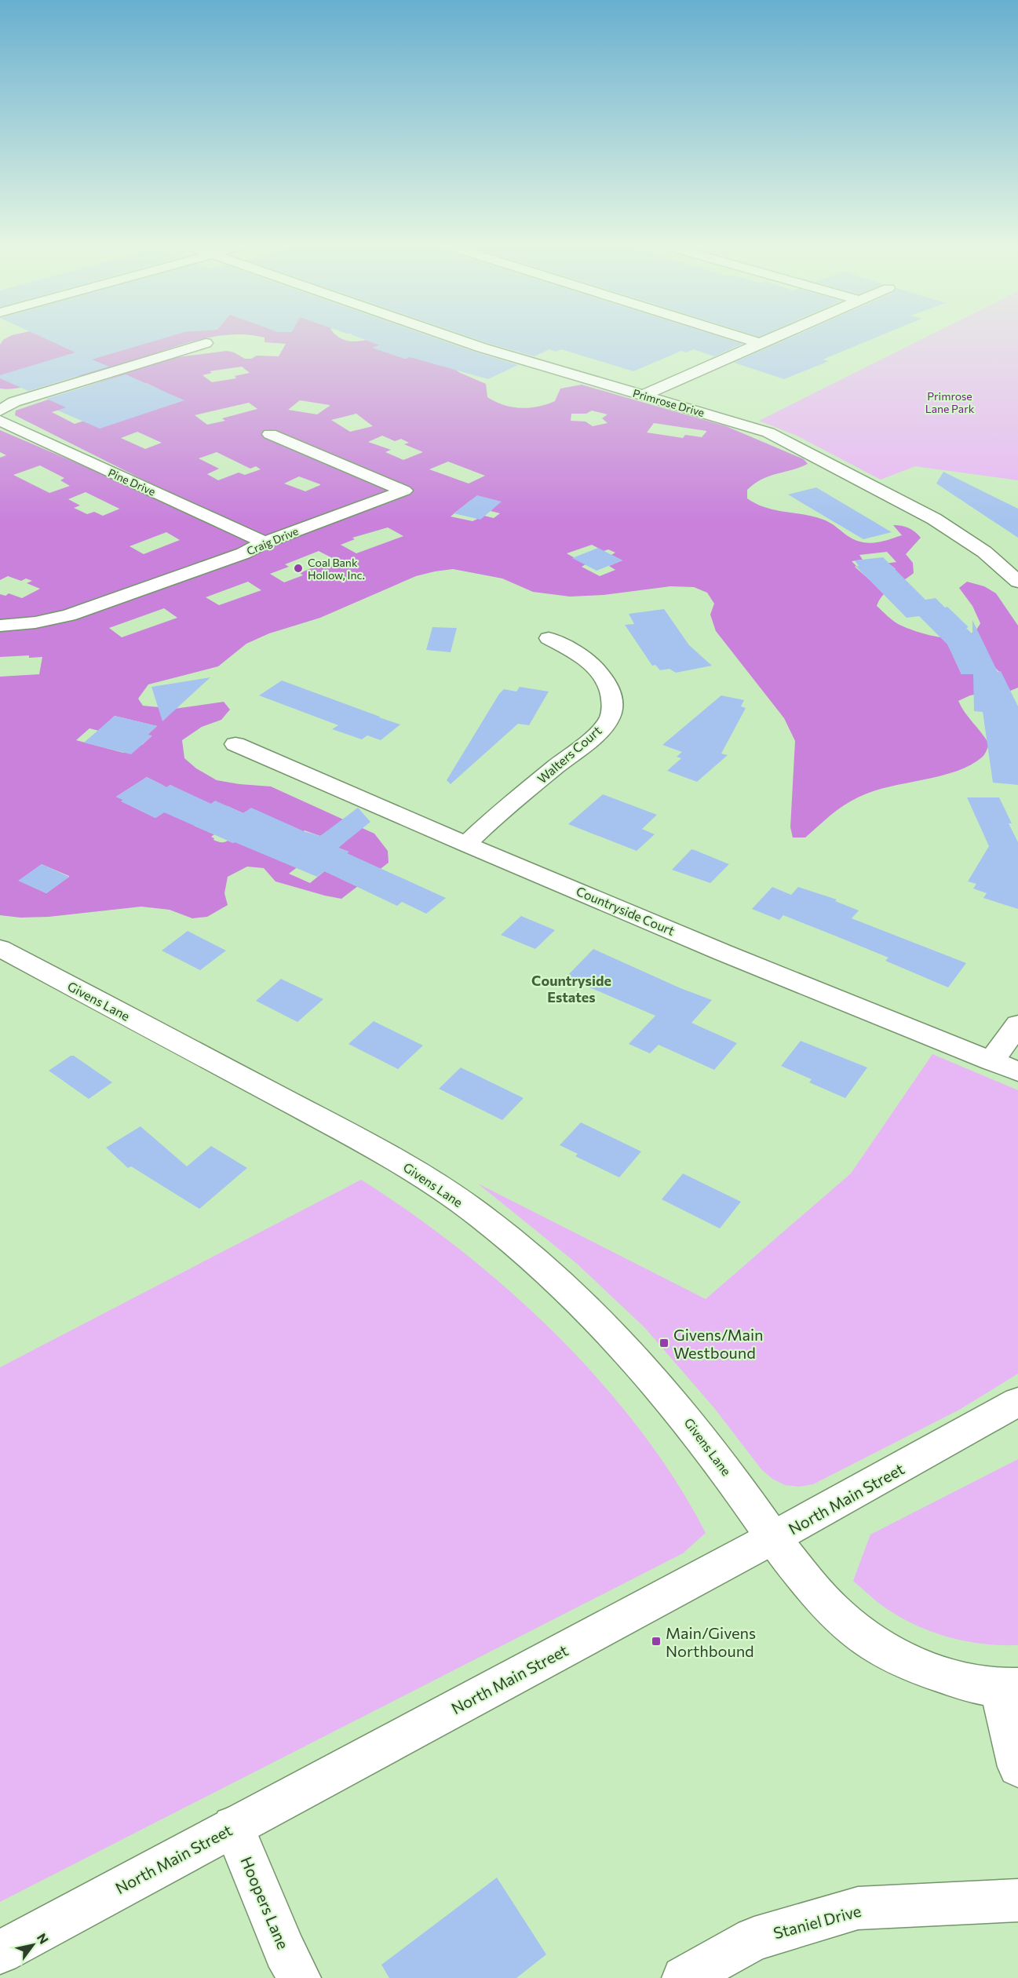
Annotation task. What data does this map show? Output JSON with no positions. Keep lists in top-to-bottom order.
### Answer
{
  "streets": {
    "street": [
      "Primrose Drive",
      "Pine Drive",
      "Craig Drive",
      "Walters Court",
      "Countryside Court",
      "Givens Lane",
      "North Main Street",
      "Hoopers Lane",
      "Staniel Drive"
    ]
  },
  "crossings": [
    ["Pine Drive", "Craig Drive"],
    ["Walters Court", "Countryside Court"],
    ["Givens Lane", "North Main Street"],
    ["North Main Street", "Hoopers Lane"]
  ],
  "districts": ["Countryside Estates"],
  "parks": ["Primrose Lane Park"],
  "places": {
    "other": ["Coal Bank Hollow, Inc."],
    "transit": ["Givens/Main Westbound", "Main/Givens Northbound"]
  },
  "north": "top right"
}
